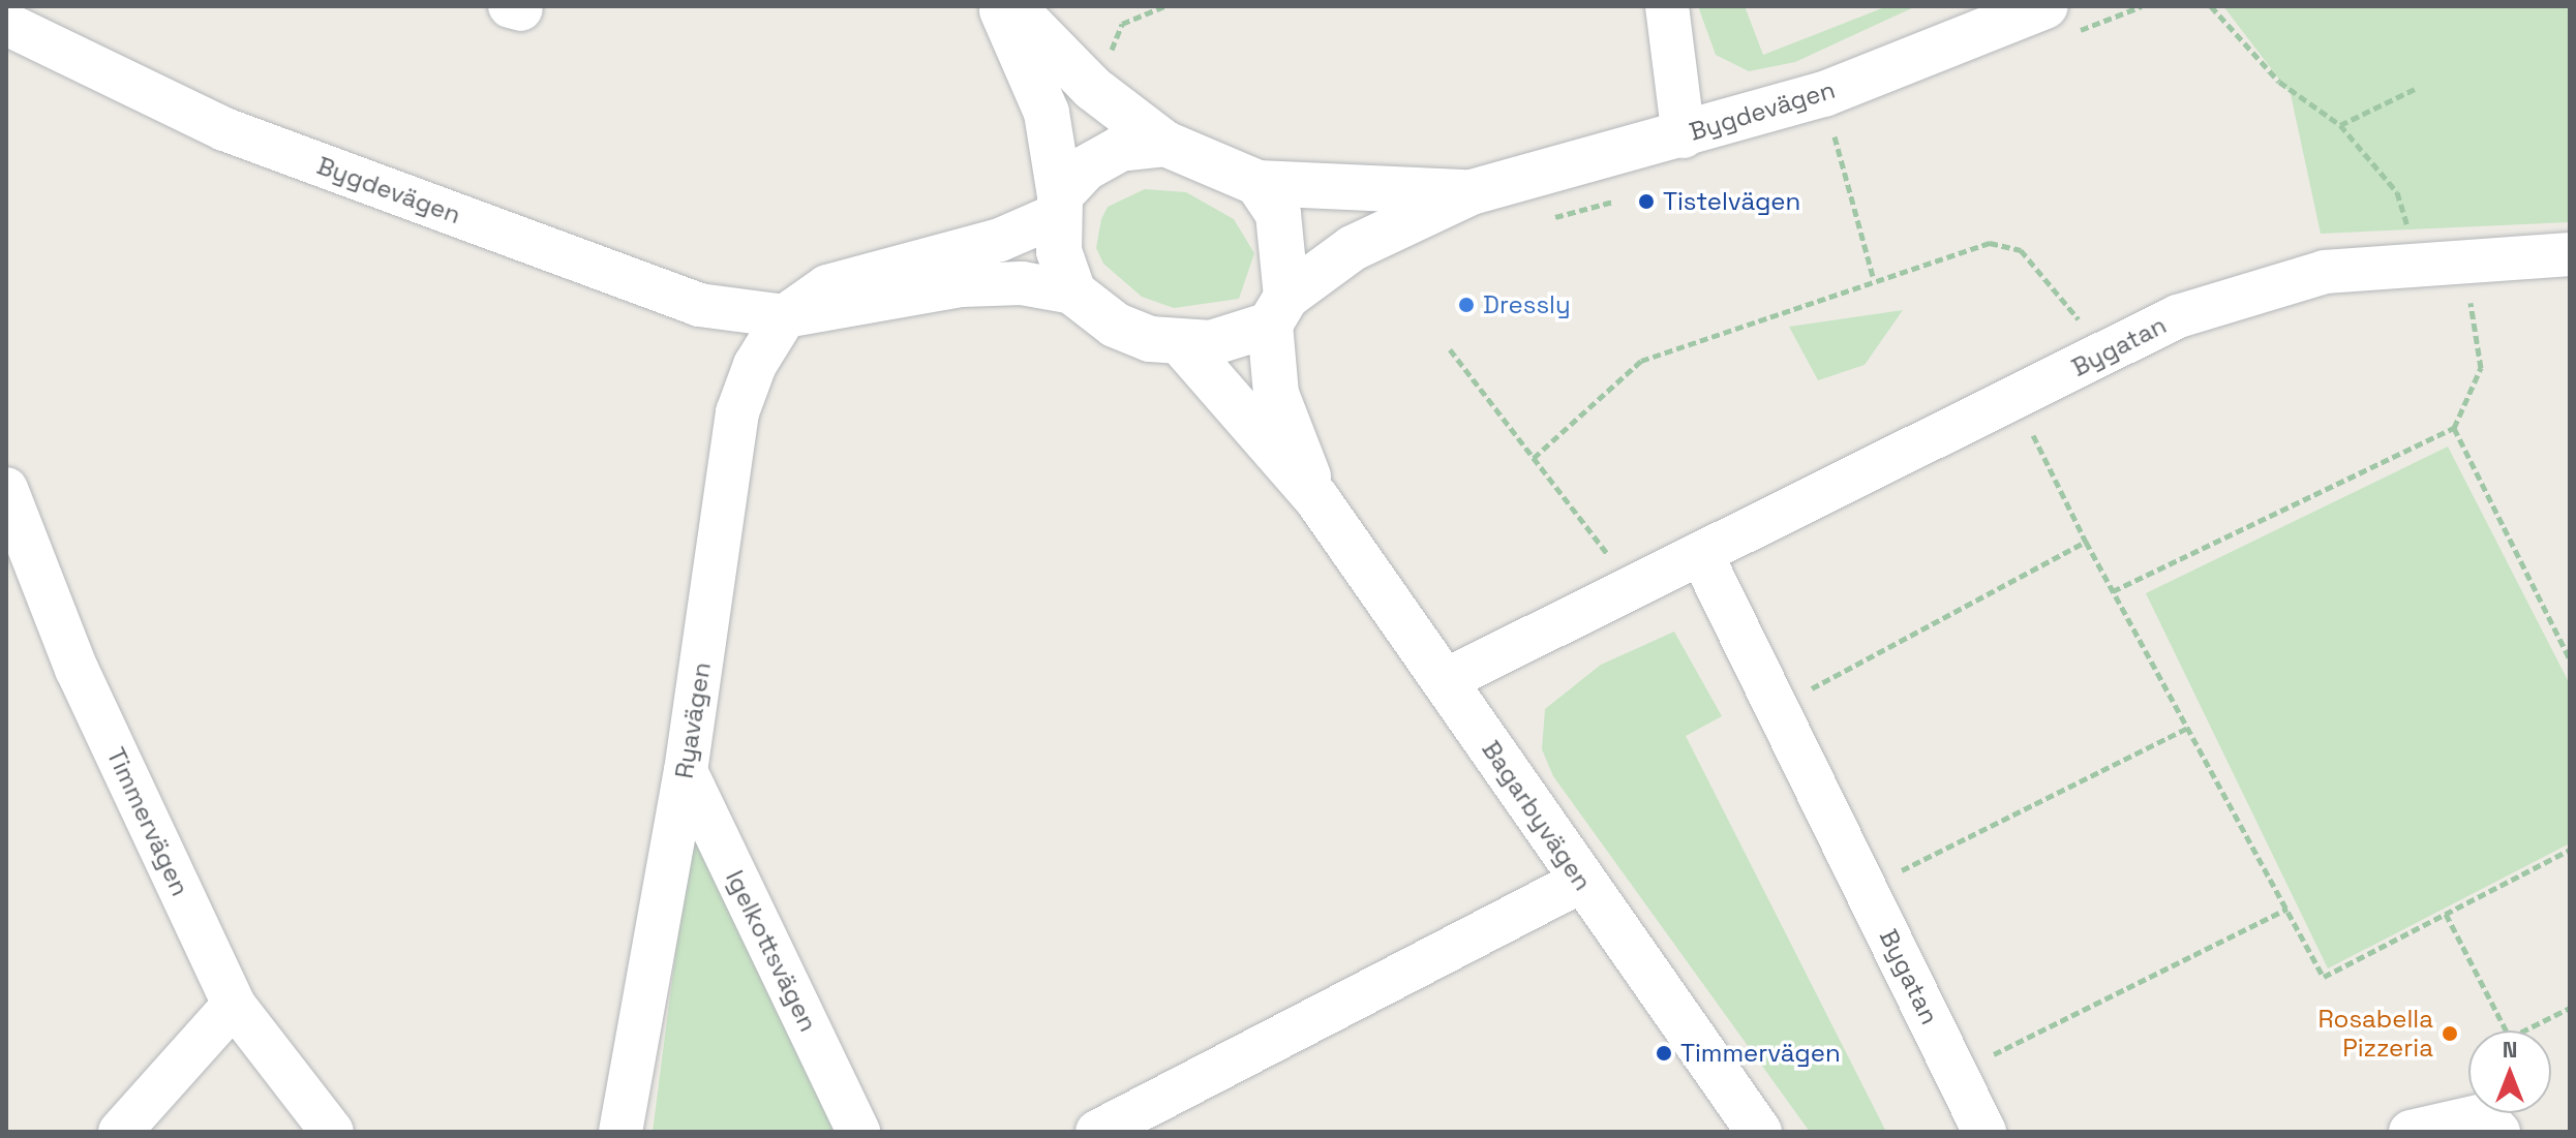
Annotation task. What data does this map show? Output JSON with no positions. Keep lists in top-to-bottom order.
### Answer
{
  "streets": {
    "street": [
      "Bygdevägen",
      "Bygatan",
      "Ryavägen",
      "Bagarbyvägen",
      "Timmervägen",
      "Igelkottsvägen"
    ]
  },
  "crossings": [
    ["Bygdevägen", "Ryavägen"],
    ["Bygdevägen", "Bagarbyvägen"],
    ["Bygatan", "Bagarbyvägen"],
    ["Ryavägen", "Igelkottsvägen"]
  ],
  "places": [
    "Tistelvägen",
    "Dressly",
    "Rosabella Pizzeria",
    "Timmervägen"
  ],
  "north": "top"
}
